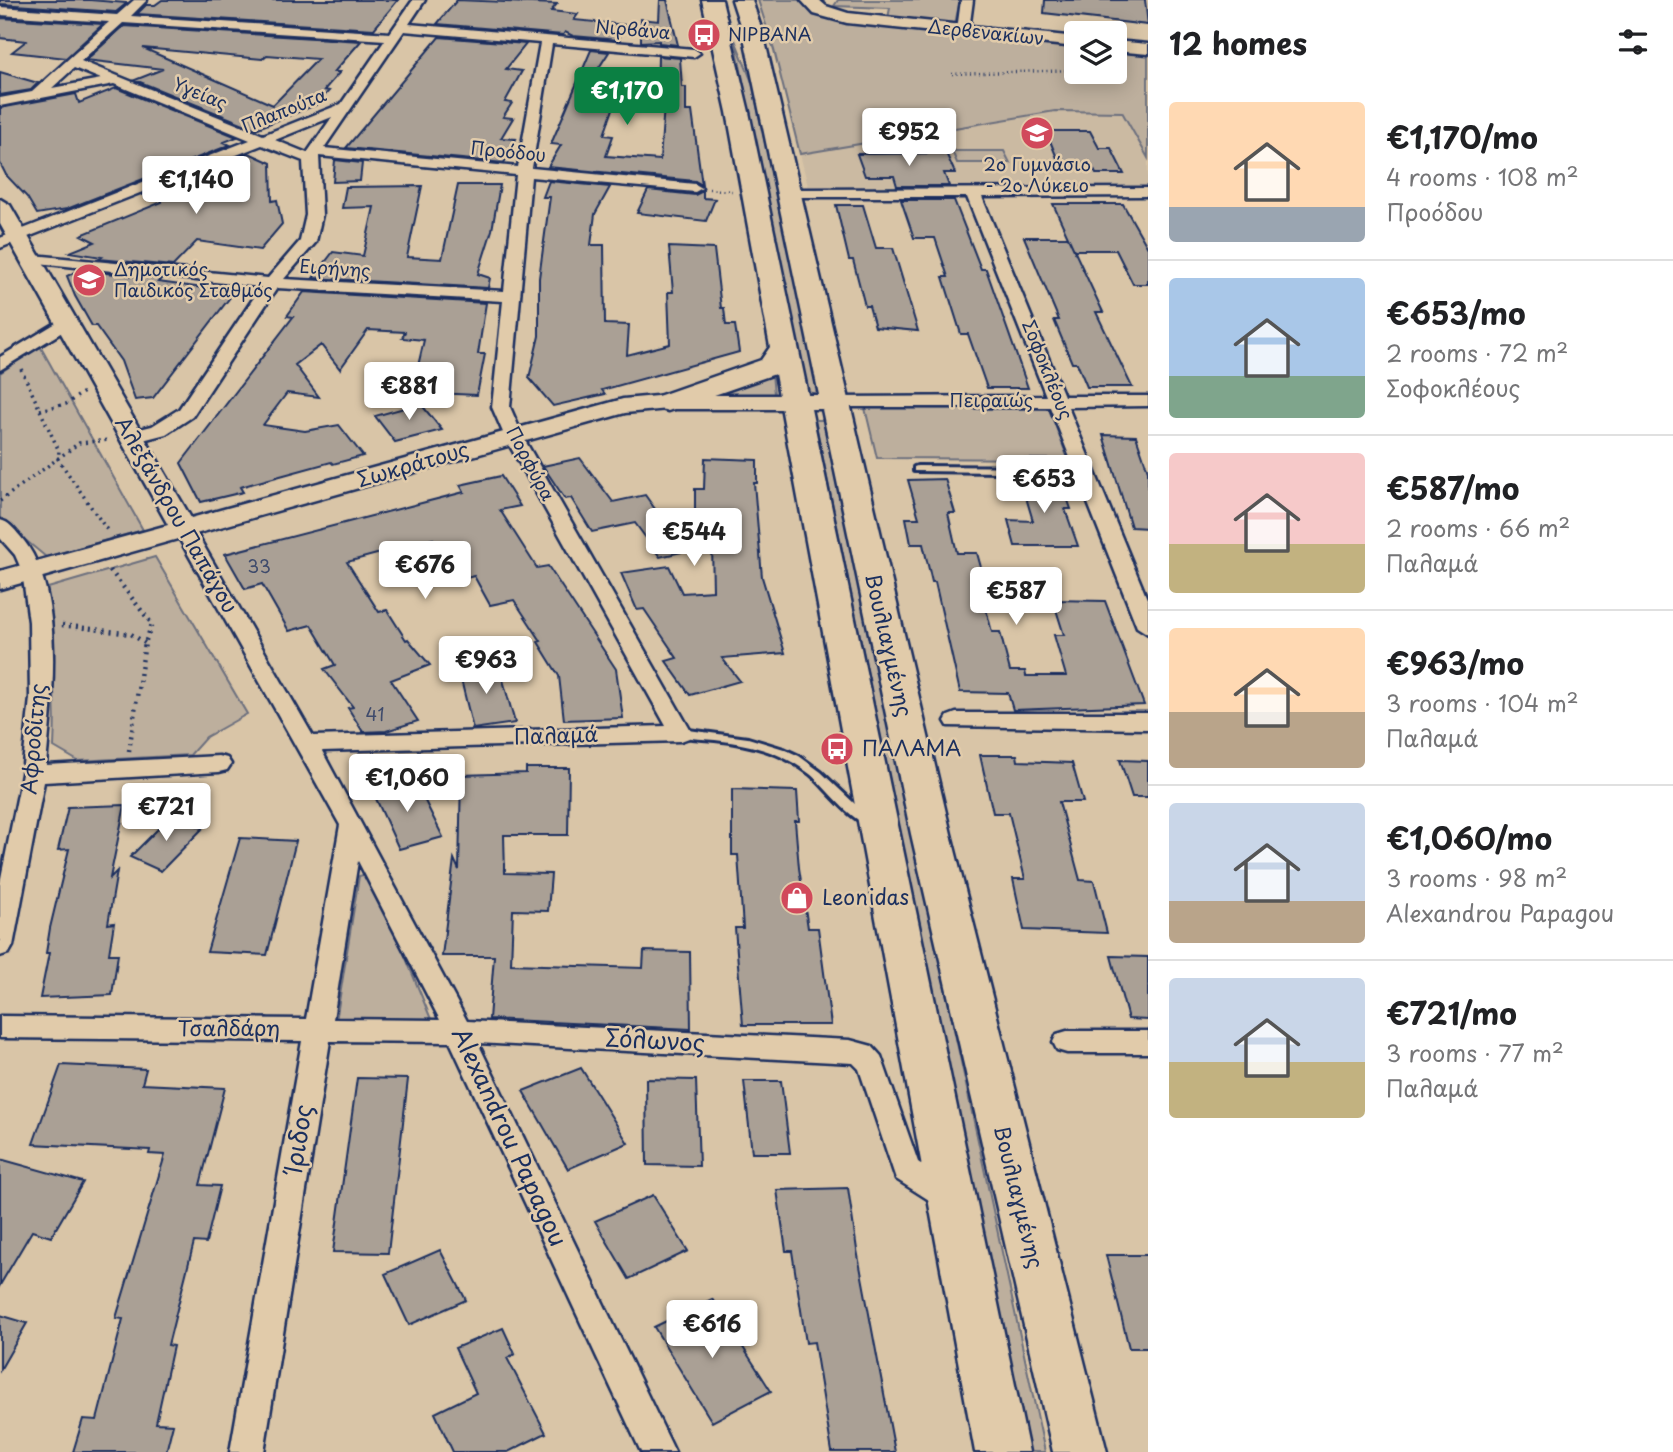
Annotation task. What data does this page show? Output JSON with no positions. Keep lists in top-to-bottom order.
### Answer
{
  "streets": {
    "main road": ["Βουλιαγμένης"],
    "street": [
      "Νιρβάνα",
      "Δερβενακίων",
      "Υγείας",
      "Πλαπούτα",
      "Προόδου",
      "Ειρήνης",
      "Σοφοκλέους",
      "Πειραιώς",
      "Πορφύρα",
      "Σωκράτους",
      "Αλεξάνδρου Παπάγου",
      "Παλαμά",
      "Αφροδίτης",
      "Τσαλδάρη",
      "Σόλωνος",
      "Alexandrou Papagou",
      "Ίριδος"
    ]
  },
  "crossings": [
    ["Νιρβάνα", "Πορφύρα"],
    ["Υγείας", "Πλαπούτα"],
    ["Υγείας", "Προόδου"],
    ["Πλαπούτα", "Ειρήνης"],
    ["Πλαπούτα", "Αλεξάνδρου Παπάγου"],
    ["Προόδου", "Πορφύρα"],
    ["Ειρήνης", "Πορφύρα"],
    ["Ειρήνης", "Αλεξάνδρου Παπάγου"],
    ["Σοφοκλέους", "Πειραιώς"],
    ["Πειραιώς", "Σωκράτους"],
    ["Πειραιώς", "Βουλιαγμένης"],
    ["Πορφύρα", "Σωκράτους"],
    ["Πορφύρα", "Παλαμά"],
    ["Σωκράτους", "Αλεξάνδρου Παπάγου"],
    ["Σωκράτους", "Βουλιαγμένης"],
    ["Σωκράτους", "Αφροδίτης"],
    ["Αλεξάνδρου Παπάγου", "Παλαμά"],
    ["Αλεξάνδρου Παπάγου", "Alexandrou Papagou"],
    ["Αλεξάνδρου Παπάγου", "Ίριδος"],
    ["Βουλιαγμένης", "Σόλωνος"],
    ["Τσαλδάρη", "Σόλωνος"],
    ["Τσαλδάρη", "Alexandrou Papagou"],
    ["Τσαλδάρη", "Ίριδος"],
    ["Σόλωνος", "Alexandrou Papagou"],
    ["Alexandrou Papagou", "Ίριδος"]
  ],
  "places": {
    "bus stop": ["ΝΙΡΒΑΝΑ", "ΠΑΛΑΜΑ"],
    "school or university": ["2ο Γυμνάσιο - 2ο Λύκειο", "Δημοτικός Παιδικός Σταθμός"],
    "shop": ["Leonidas"]
  },
  "house_numbers": ["33", "41"],
  "page": {
    "heading": "12 homes",
    "price": [
      "€1,170",
      "€952",
      "€1,140",
      "€881",
      "€653",
      "€544",
      "€676",
      "€587",
      "€963",
      "€1,060",
      "€721",
      "€616"
    ],
    "list": [
      {
        "name": "€1,170/mo",
        "note": "4 rooms · 108 m² · Προόδου"
      },
      {
        "name": "€653/mo",
        "note": "2 rooms · 72 m² · Σοφοκλέους"
      },
      {
        "name": "€587/mo",
        "note": "2 rooms · 66 m² · Παλαμά"
      },
      {
        "name": "€963/mo",
        "note": "3 rooms · 104 m² · Παλαμά"
      },
      {
        "name": "€1,060/mo",
        "note": "3 rooms · 98 m² · Alexandrou Papagou"
      },
      {
        "name": "€721/mo",
        "note": "3 rooms · 77 m² · Παλαμά"
      }
    ]
  }
}
